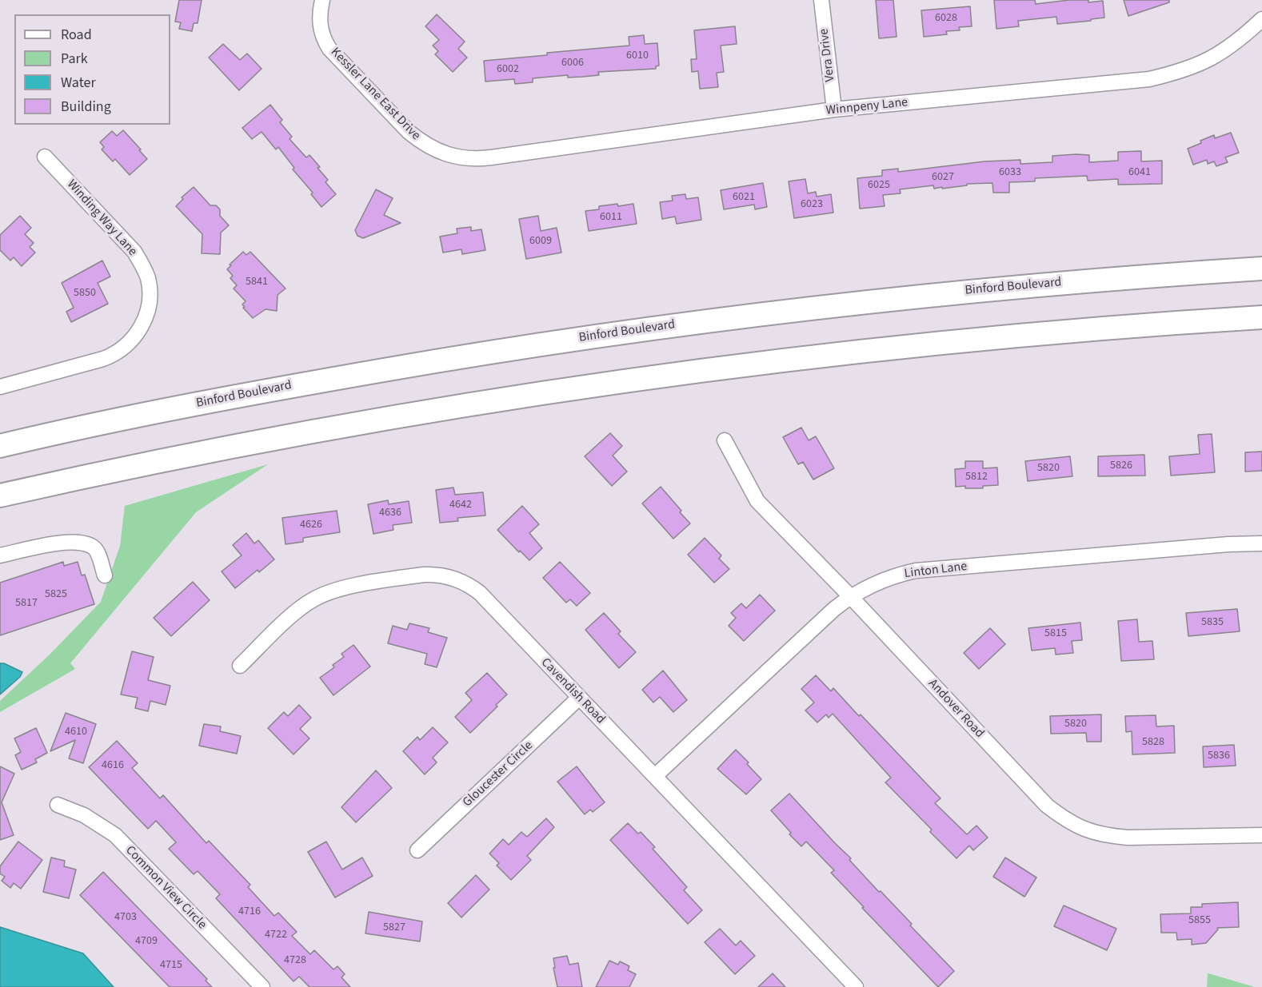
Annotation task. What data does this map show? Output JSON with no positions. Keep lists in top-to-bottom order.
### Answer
{
  "streets": {
    "main road": ["Binford Boulevard"],
    "street": [
      "Vera Drive",
      "Kessler Lane East Drive",
      "Winnpeny Lane",
      "Winding Way Lane",
      "Linton Lane",
      "Cavendish Road",
      "Andover Road",
      "Gloucester Circle",
      "Common View Circle"
    ]
  },
  "crossings": [
    ["Vera Drive", "Winnpeny Lane"],
    ["Kessler Lane East Drive", "Winnpeny Lane"],
    ["Linton Lane", "Cavendish Road"],
    ["Linton Lane", "Andover Road"],
    ["Cavendish Road", "Gloucester Circle"]
  ],
  "house_numbers": [
    "6028",
    "6010",
    "6006",
    "6002",
    "6033",
    "6041",
    "6027",
    "6025",
    "6021",
    "6023",
    "6011",
    "6009",
    "5841",
    "5850",
    "5826",
    "5820",
    "5812",
    "4642",
    "4636",
    "4626",
    "5825",
    "5817",
    "5835",
    "5815",
    "5820",
    "4610",
    "5828",
    "5836",
    "4616",
    "4716",
    "4703",
    "5855",
    "5827",
    "4722",
    "4709",
    "4728",
    "4715"
  ],
  "legend": [
    "Road",
    "Park",
    "Water",
    "Building"
  ]
}
